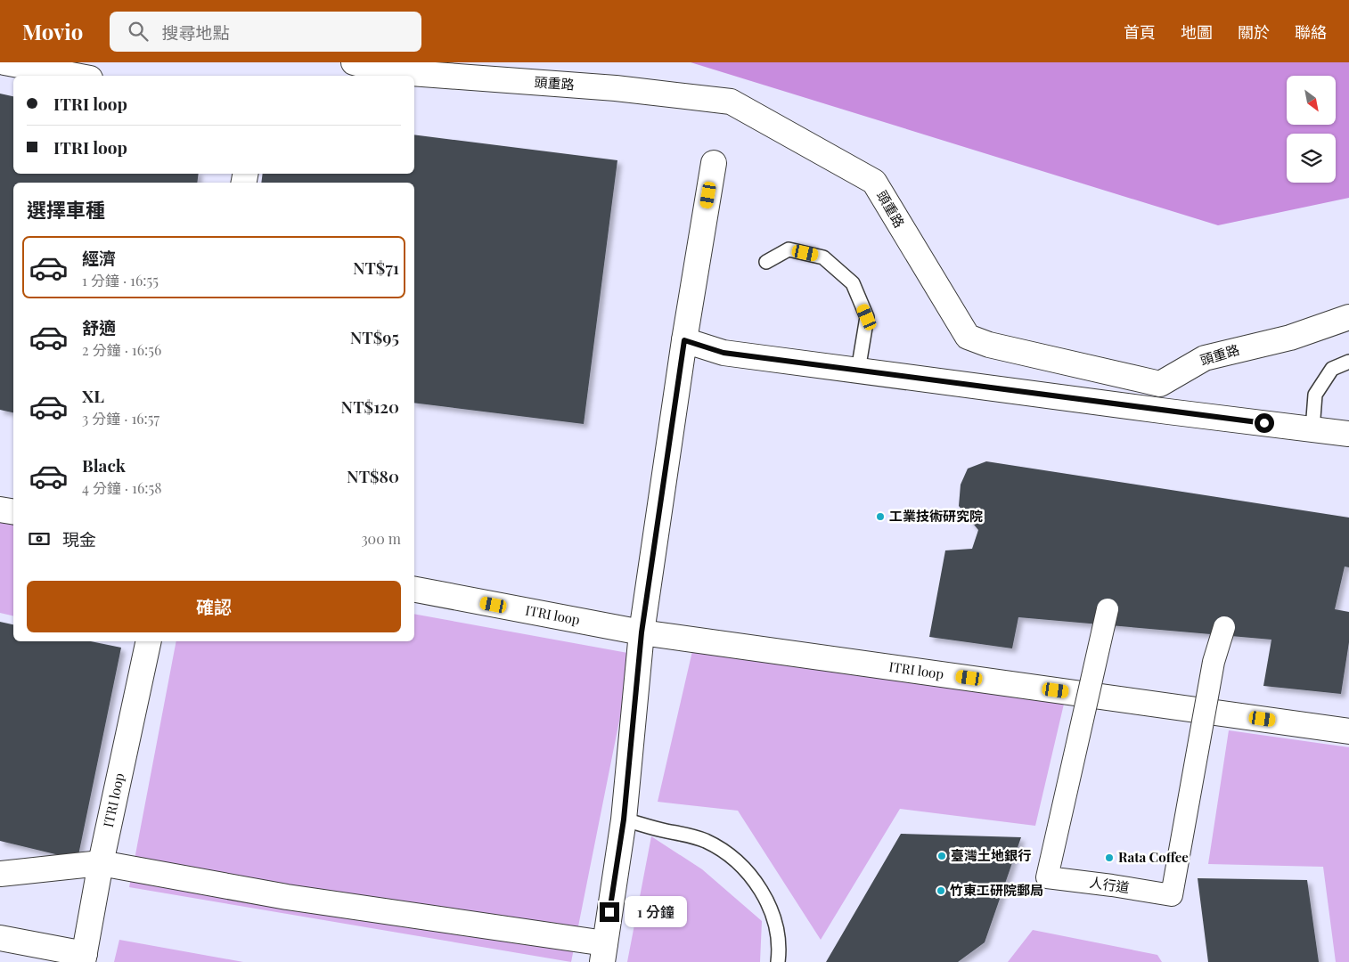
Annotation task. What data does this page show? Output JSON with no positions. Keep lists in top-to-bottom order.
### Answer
{
  "streets": {
    "street": ["頭重路", "ITRI loop", "人行道"]
  },
  "places": [
    "工業技術研究院",
    "臺灣土地銀行",
    "Rata Coffee",
    "竹東工研院郵局"
  ],
  "north": "bottom right",
  "page": {
    "header": "Movio",
    "search": "搜尋地點",
    "nav": [
      "首頁",
      "地圖",
      "關於",
      "聯絡"
    ],
    "banner": ["ITRI loop", "ITRI loop"],
    "heading": "選擇車種",
    "list": [
      {
        "name": "經濟",
        "note": "1 分鐘 · 16:55",
        "value": "NT$71"
      },
      {
        "name": "舒適",
        "note": "2 分鐘 · 16:56",
        "value": "NT$95"
      },
      {
        "name": "XL",
        "note": "3 分鐘 · 16:57",
        "value": "NT$120"
      },
      {
        "name": "Black",
        "note": "4 分鐘 · 16:58",
        "value": "NT$80"
      }
    ],
    "pay": ["現金", "300 m"],
    "buttons": "確認",
    "bubble": "1 分鐘"
  }
}
